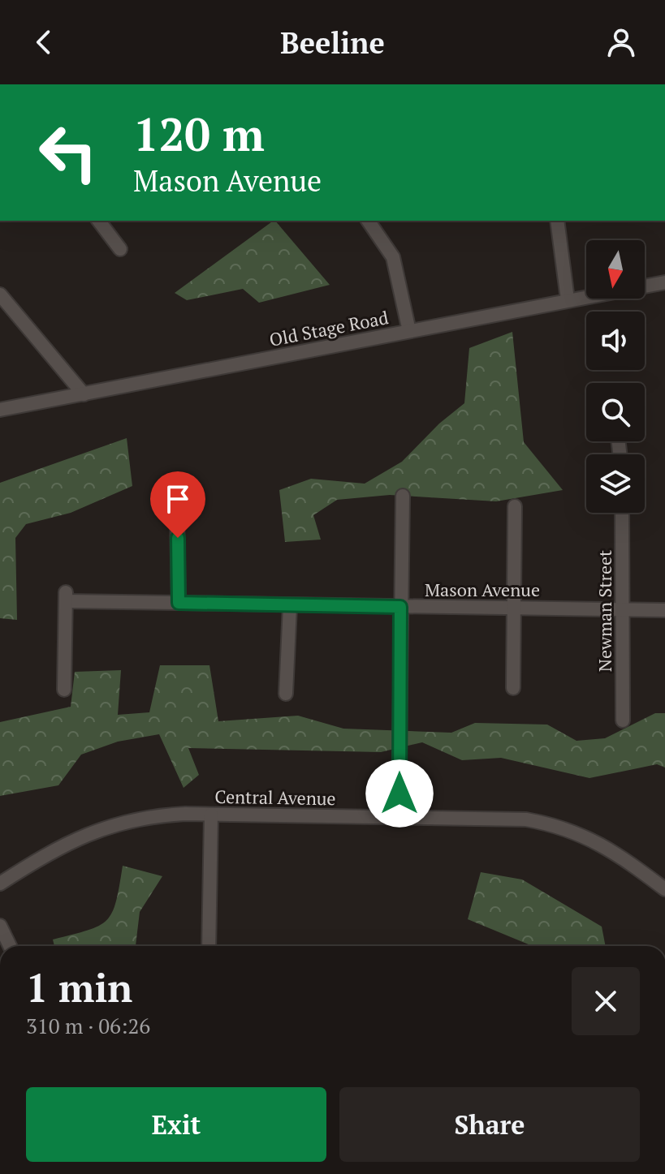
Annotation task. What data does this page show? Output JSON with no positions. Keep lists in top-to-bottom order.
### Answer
{
  "streets": {
    "street": [
      "Old Stage Road",
      "Mason Avenue",
      "Newman Street",
      "Central Avenue"
    ]
  },
  "crossings": [
    ["Mason Avenue", "Newman Street"]
  ],
  "north": "bottom",
  "page": {
    "header": "Beeline",
    "turn": ["120 m", "Mason Avenue"],
    "heading": ["1 min", "310 m · 06:26"],
    "buttons": ["Exit", "Share"]
  }
}
